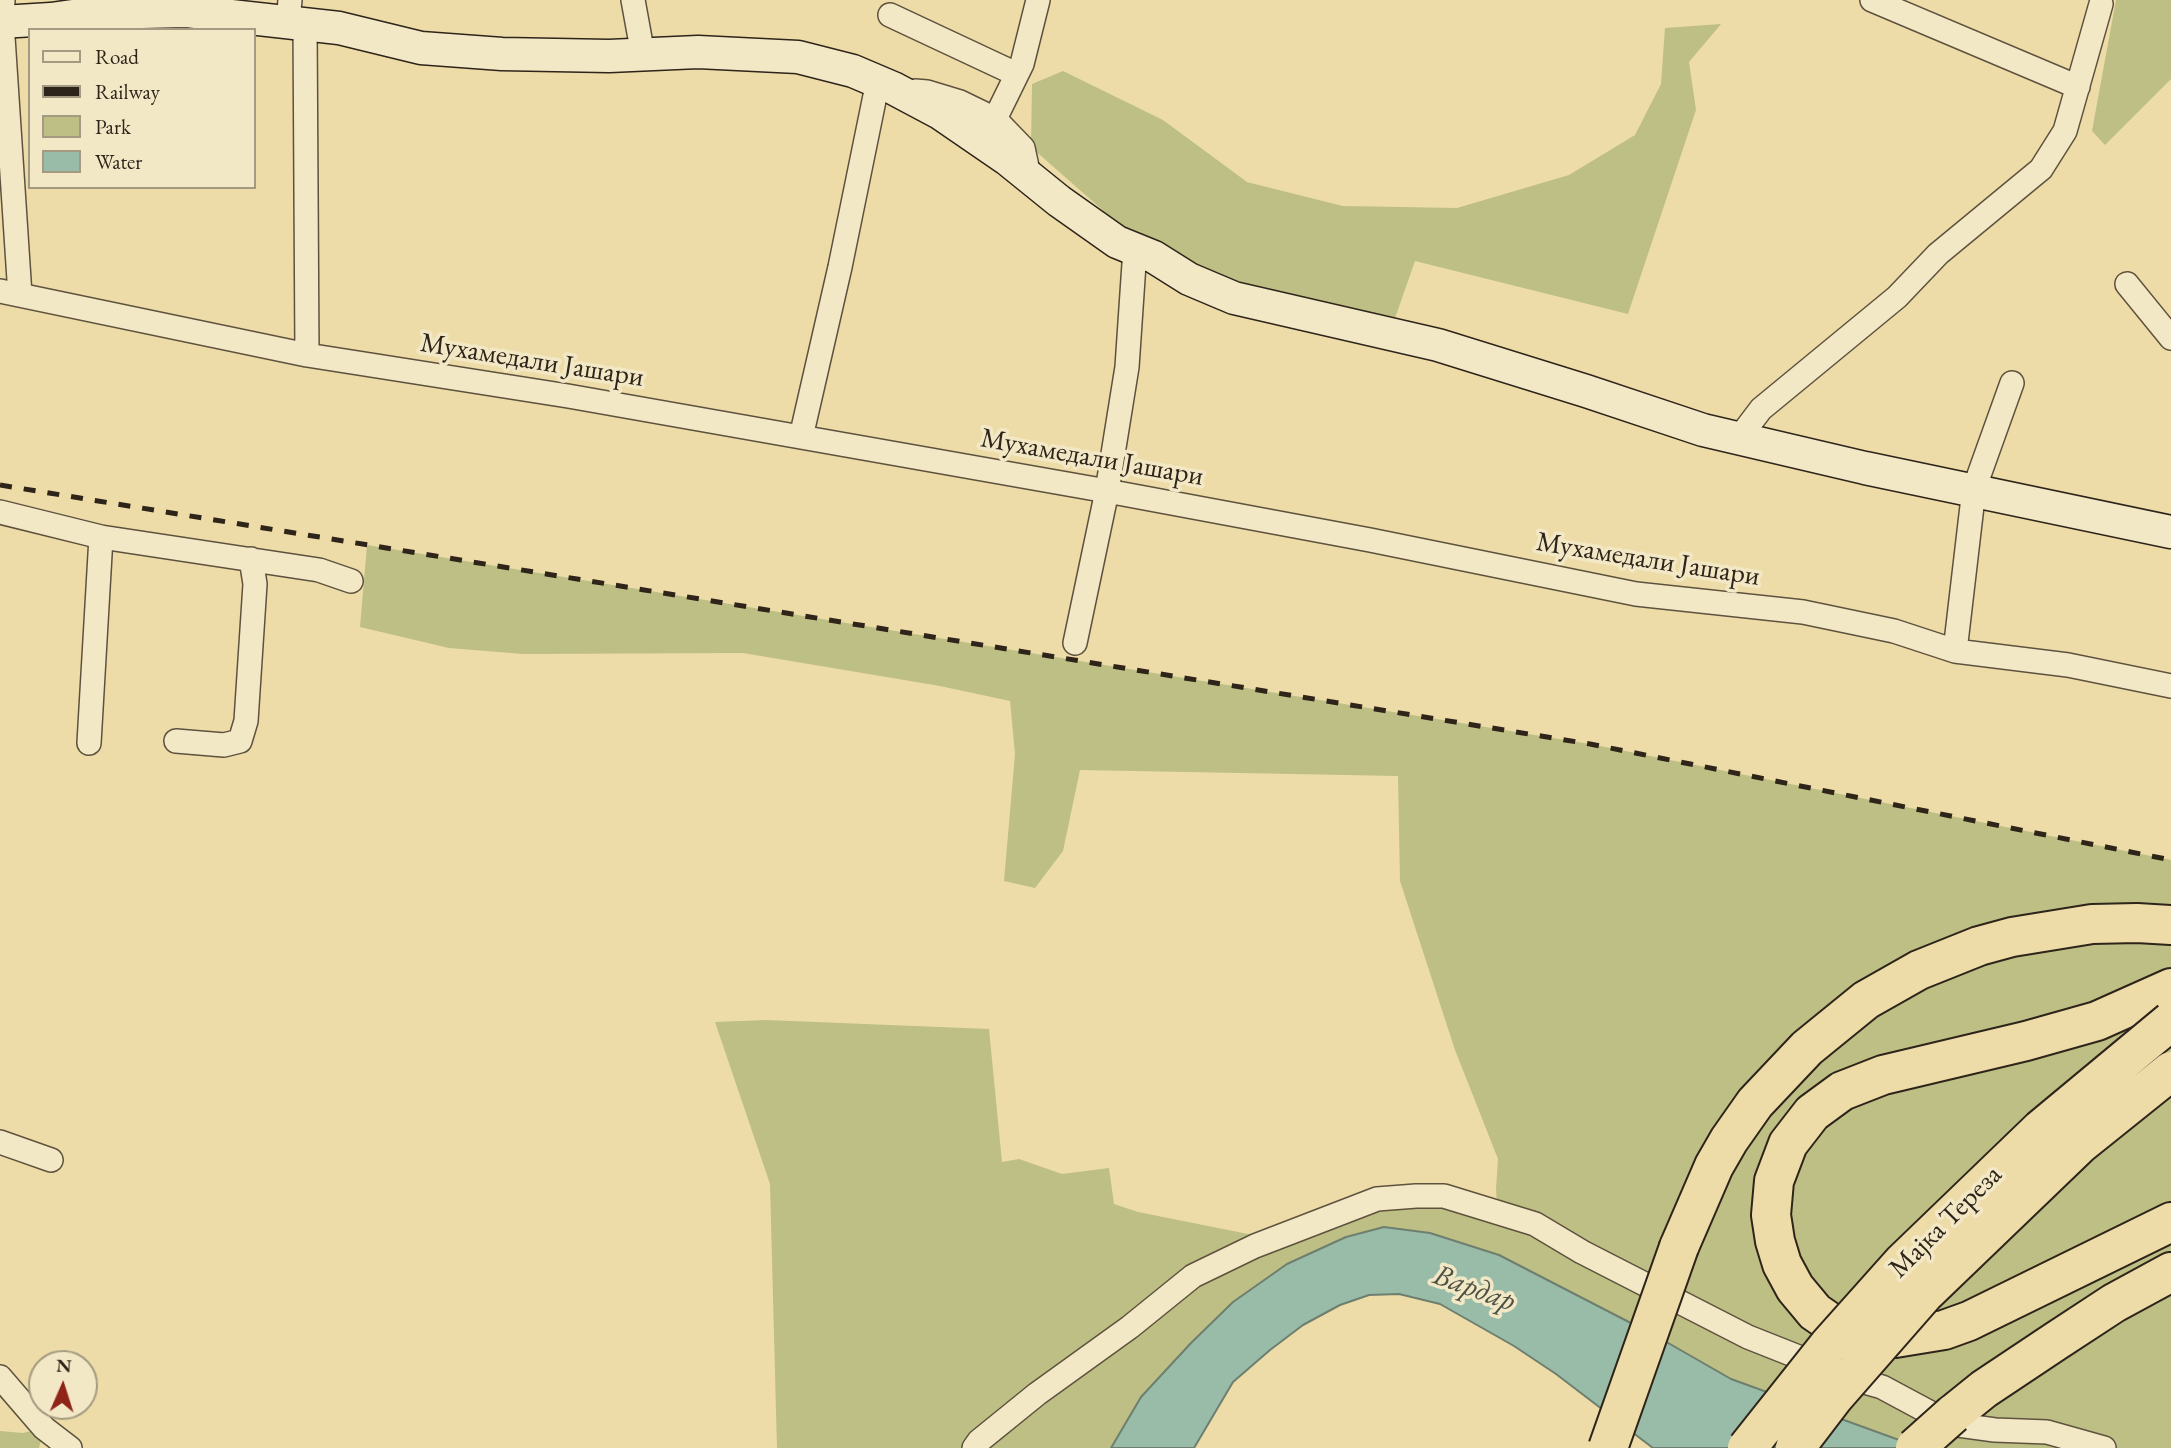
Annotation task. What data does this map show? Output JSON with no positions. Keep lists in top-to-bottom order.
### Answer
{
  "streets": {
    "highway": ["Мајка Тереза"],
    "street": ["Мухамедали Јашари"]
  },
  "water": ["Вардар"],
  "legend": [
    "Road",
    "Railway",
    "Park",
    "Water"
  ],
  "north": "top"
}
